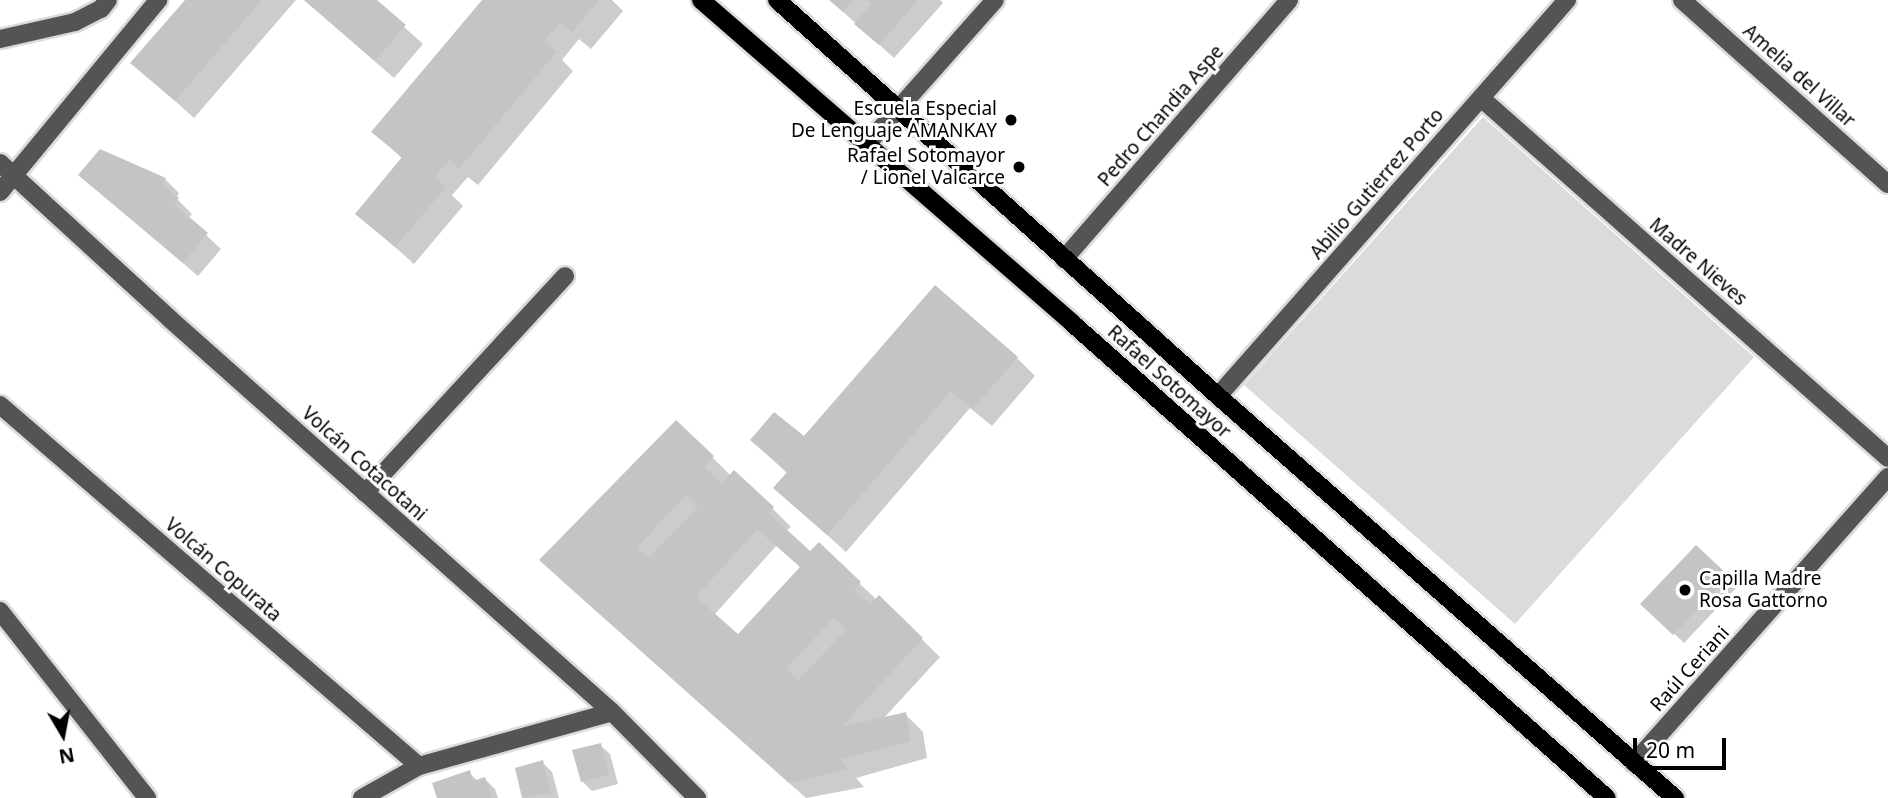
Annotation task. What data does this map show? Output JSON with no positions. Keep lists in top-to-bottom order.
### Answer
{
  "streets": {
    "main road": ["Rafael Sotomayor"],
    "street": [
      "Amelia del Villar",
      "Pedro Chandia Aspe",
      "Abilio Gutierrez Porto",
      "Madre Nieves",
      "Volcán Cotacotani",
      "Volcán Copurata",
      "Raúl Ceriani"
    ]
  },
  "crossings": [
    ["Pedro Chandia Aspe", "Rafael Sotomayor"],
    ["Abilio Gutierrez Porto", "Madre Nieves"],
    ["Abilio Gutierrez Porto", "Rafael Sotomayor"],
    ["Rafael Sotomayor", "Raúl Ceriani"]
  ],
  "places": ["Escuela Especial De Lenguaje AMANKAY", "Rafael Sotomayor / Lionel Valcarce", "Capilla Madre Rosa Gattorno"],
  "scale_bar": "20 m",
  "north": "bottom"
}
